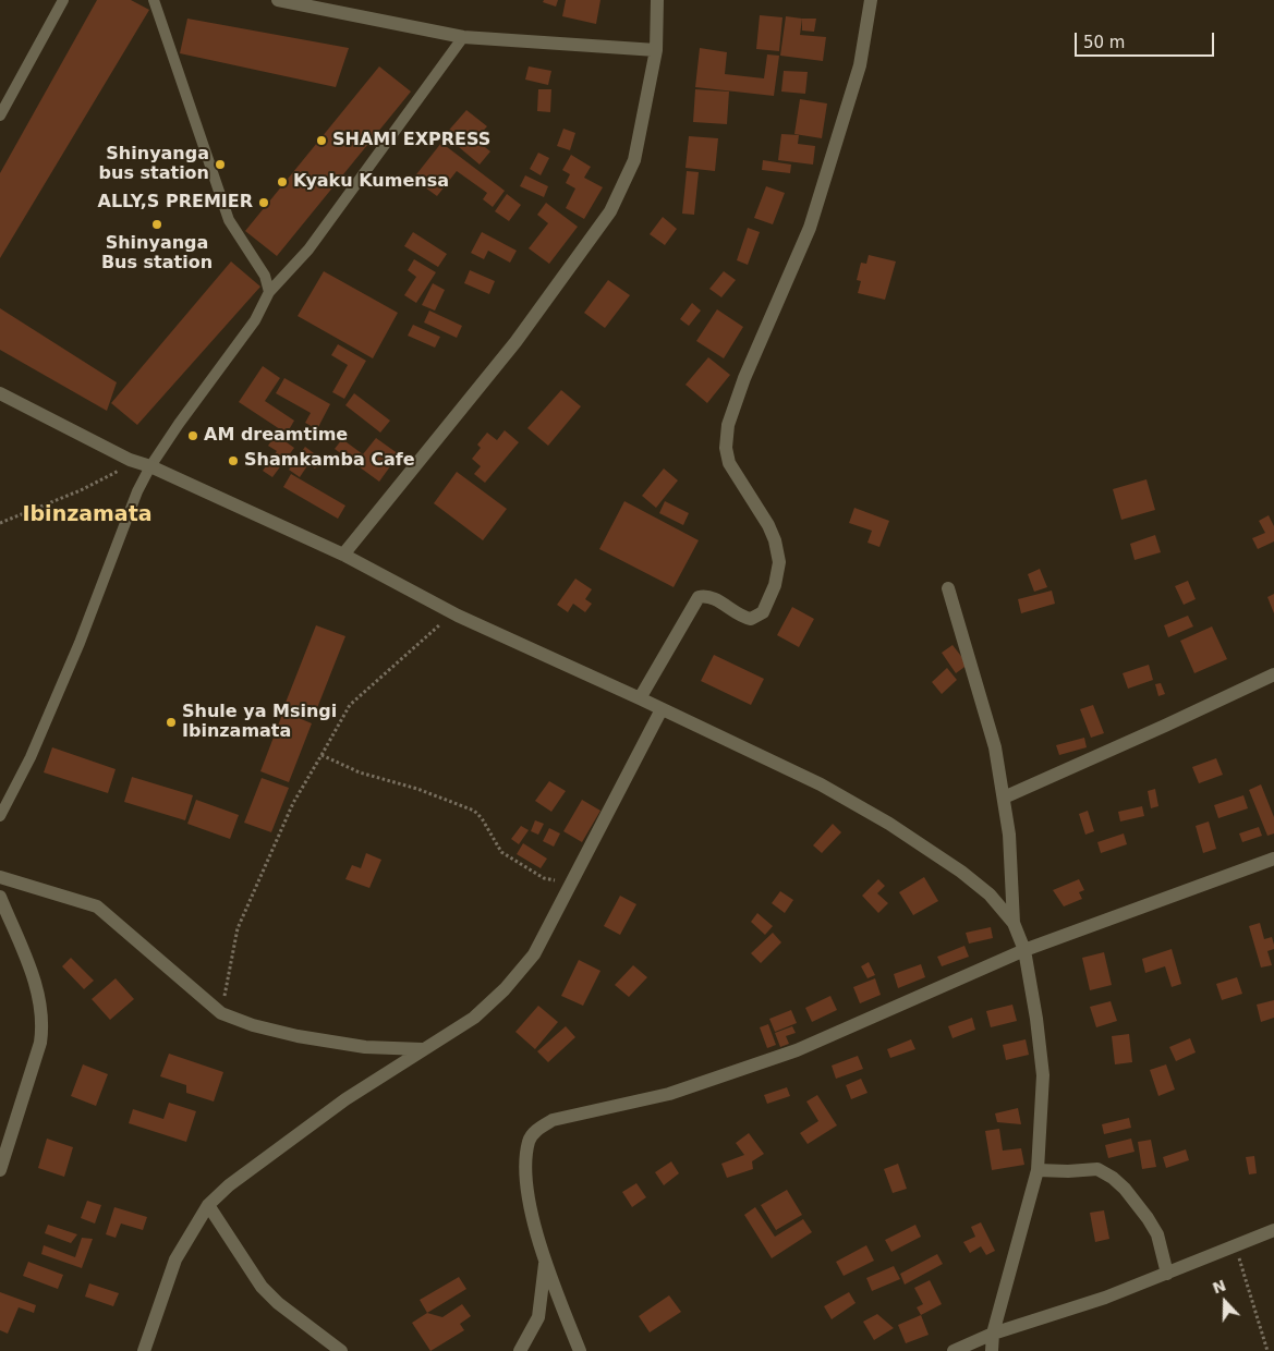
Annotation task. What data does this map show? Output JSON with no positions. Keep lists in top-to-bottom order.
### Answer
{
  "districts": ["Ibinzamata"],
  "places": [
    "SHAMI EXPRESS",
    "Shinyanga bus station",
    "Kyaku Kumensa",
    "ALLY,S PREMIER",
    "Shinyanga Bus station",
    "AM dreamtime",
    "Shamkamba Cafe",
    "Shule ya Msingi Ibinzamata"
  ],
  "scale_bar": "50 m",
  "north": "top"
}
